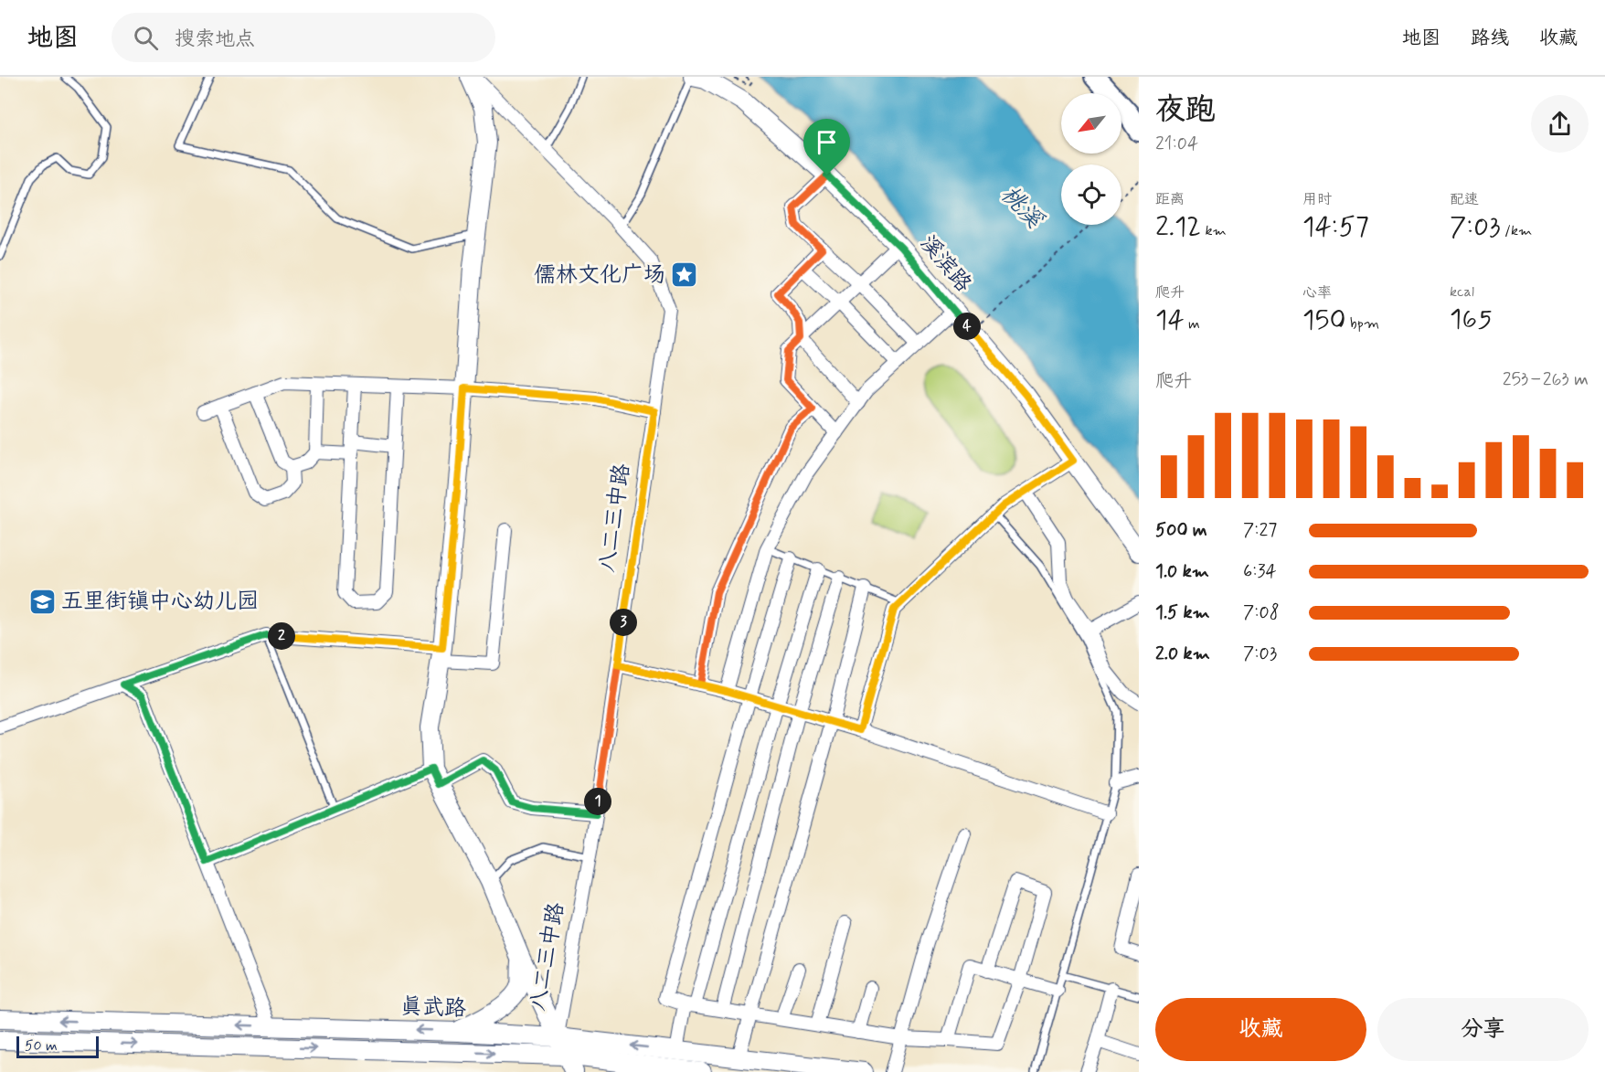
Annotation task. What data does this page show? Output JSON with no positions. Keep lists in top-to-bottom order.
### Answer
{
  "streets": {
    "main road": ["溪滨路", "八二三中路", "真武路"]
  },
  "crossings": [
    ["八二三中路", "真武路"]
  ],
  "water": ["桃溪"],
  "places": {
    "place": ["儒林文化广场"],
    "school or university": ["五里街镇中心幼儿园"]
  },
  "scale_bar": "50 m",
  "north": "bottom left",
  "page": {
    "header": "地图",
    "search": "搜索地点",
    "nav": ["地图", "路线", "收藏"],
    "heading": ["夜跑", "21:04"],
    "stats": [
      ["距离", "2.12 km"],
      ["用时", "14:57"],
      ["配速", "7:03 /km"],
      ["爬升", "14 m"],
      ["心率", "150 bpm"],
      ["kcal", "165"]
    ],
    "pins": [
      "4",
      "3",
      "2",
      "1"
    ],
    "chart": ["爬升", "253–263 m"],
    "list": [
      {
        "name": "500 m",
        "note": "7:27"
      },
      {
        "name": "1.0 km",
        "note": "6:34"
      },
      {
        "name": "1.5 km",
        "note": "7:08"
      },
      {
        "name": "2.0 km",
        "note": "7:03"
      }
    ],
    "buttons": ["收藏", "分享"],
    "scale": "50 m"
  }
}
